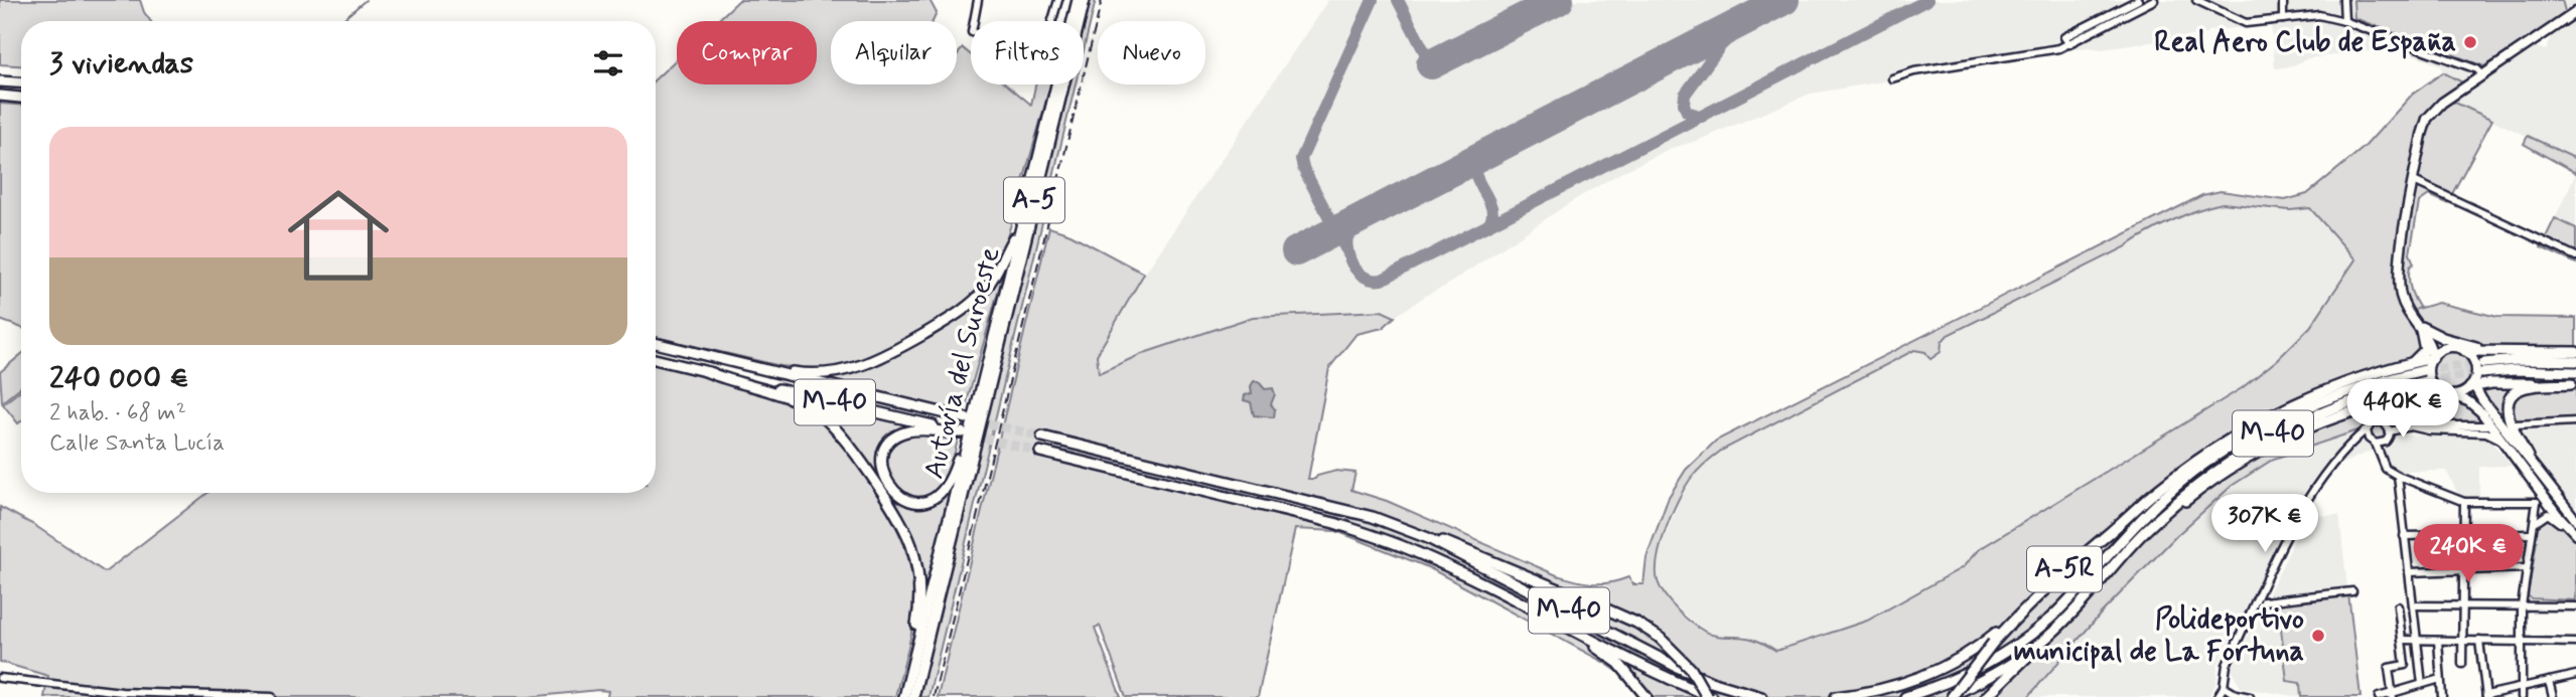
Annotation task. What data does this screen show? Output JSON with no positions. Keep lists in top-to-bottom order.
{
  "streets": {
    "highway": [
      "A-5",
      "Autovía del Suroeste",
      "M-40",
      "A-5R"
    ]
  },
  "crossings": [
    ["Autovía del Suroeste", "M-40"],
    ["M-40", "A-5R"]
  ],
  "places": ["Real Aero Club de España", "Polideportivo municipal de La Fortuna"],
  "page": {
    "chip": [
      "Comprar",
      "Alquilar",
      "Filtros",
      "Nuevo"
    ],
    "heading": "3 viviendas",
    "list": [
      {
        "name": "240 000 €",
        "note": "2 hab. · 68 m² · Calle Santa Lucía"
      }
    ],
    "price": ["440K €", "307K €", "240K €"]
  }
}
